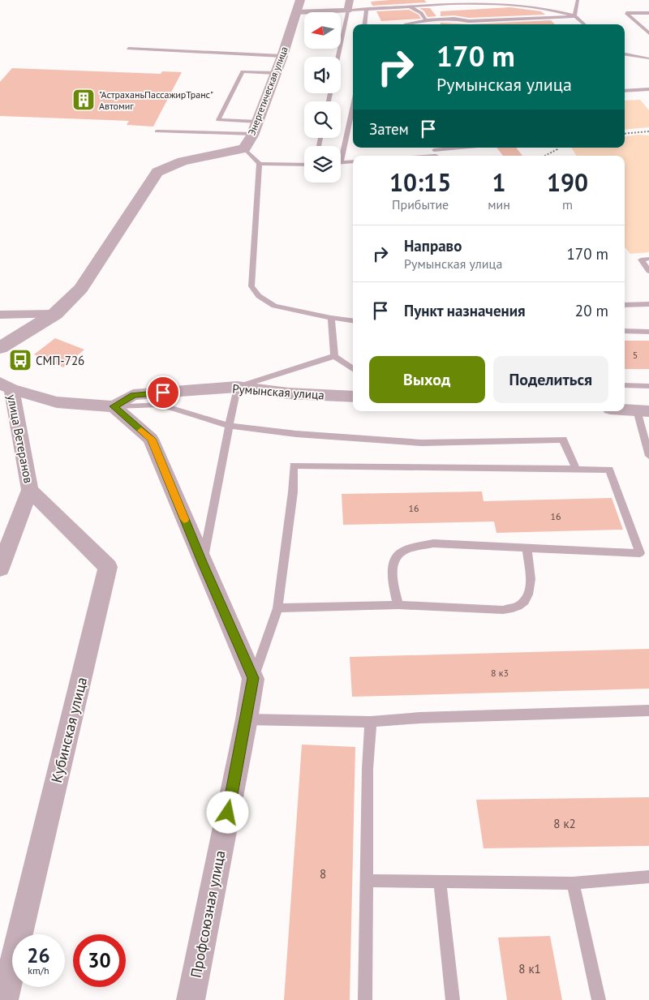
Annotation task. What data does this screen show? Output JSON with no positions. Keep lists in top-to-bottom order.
{
  "streets": {
    "street": [
      "Энергетическая улица",
      "Румынская улица",
      "улица Ветеранов",
      "Кубинская улица",
      "Профсоюзная улица"
    ]
  },
  "crossings": [
    ["улица Ветеранов", "Кубинская улица"]
  ],
  "places": {
    "building": ["\"АстраханьПассажирТранс\" Автомиг"],
    "bus stop": ["СМП-726"]
  },
  "house_numbers": [
    "5",
    "16",
    "16",
    "8 к3",
    "8 к2",
    "8",
    "8 к1"
  ],
  "north": "left",
  "page": {
    "turn": ["170 m", "Румынская улица"],
    "then": "Затем",
    "eta": [
      "10:15",
      "Прибытие",
      "1",
      "мин",
      "190",
      "m"
    ],
    "list": [
      {
        "name": "Направо",
        "note": "Румынская улица",
        "value": "170 m"
      },
      {
        "name": "Пункт назначения",
        "value": "20 m"
      }
    ],
    "buttons": ["Выход", "Поделиться"],
    "speed": "26 km/h",
    "limit": "30"
  }
}
